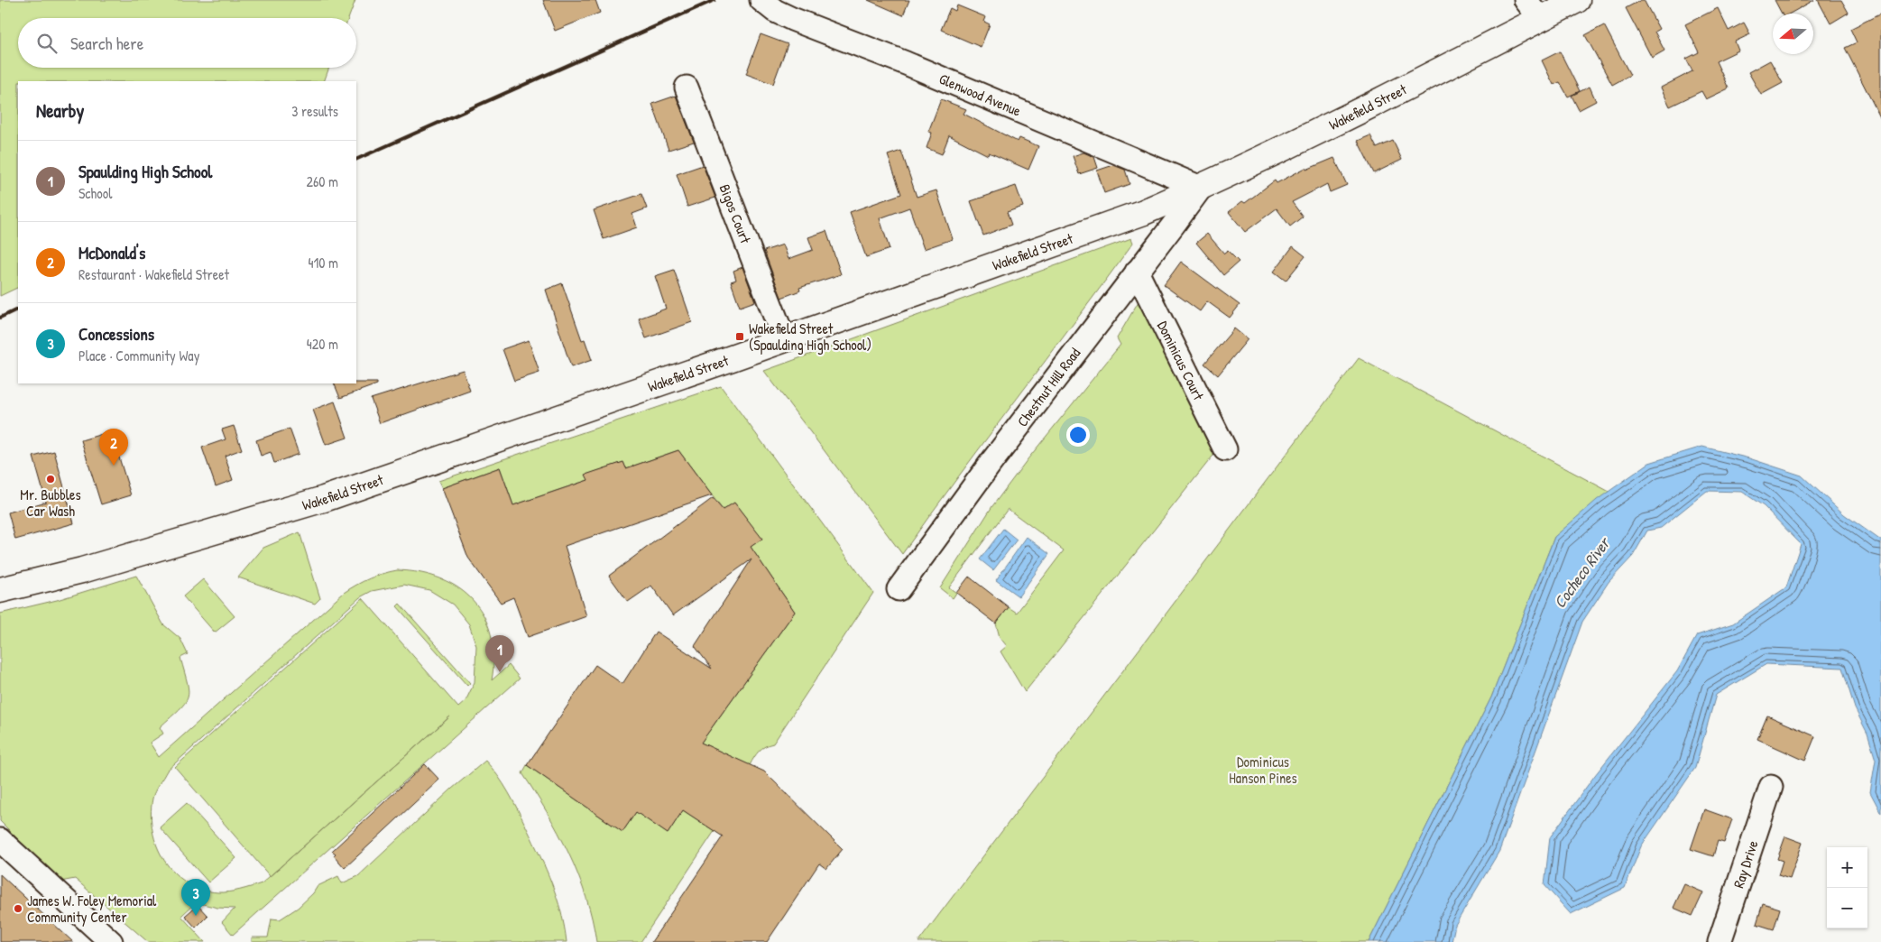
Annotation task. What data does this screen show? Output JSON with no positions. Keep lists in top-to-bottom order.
{
  "streets": {
    "main road": ["Wakefield Street"],
    "street": [
      "Glenwood Avenue",
      "Bigos Court",
      "Dominicus Court",
      "Chestnut Hill Road",
      "Ray Drive"
    ]
  },
  "crossings": [
    ["Glenwood Avenue", "Wakefield Street"],
    ["Glenwood Avenue", "Chestnut Hill Road"],
    ["Wakefield Street", "Bigos Court"],
    ["Wakefield Street", "Chestnut Hill Road"],
    ["Dominicus Court", "Chestnut Hill Road"]
  ],
  "water": ["Cocheco River"],
  "parks": ["Dominicus Hanson Pines"],
  "places": {
    "transit": ["Wakefield Street (Spaulding High School)"],
    "other": ["Mr. Bubbles Car Wash", "James W. Foley Memorial Community Center"]
  },
  "north": "left",
  "page": {
    "search": "Search here",
    "heading": ["Nearby", "3 results"],
    "list": [
      {
        "mark": "1",
        "name": "Spaulding High School",
        "note": "School",
        "value": "260 m"
      },
      {
        "mark": "2",
        "name": "McDonald's",
        "note": "Restaurant · Wakefield Street",
        "value": "410 m"
      },
      {
        "mark": "3",
        "name": "Concessions",
        "note": "Place · Community Way",
        "value": "420 m"
      }
    ],
    "pins": ["2", "1", "3"],
    "map_buttons": ["+", "−"]
  }
}
